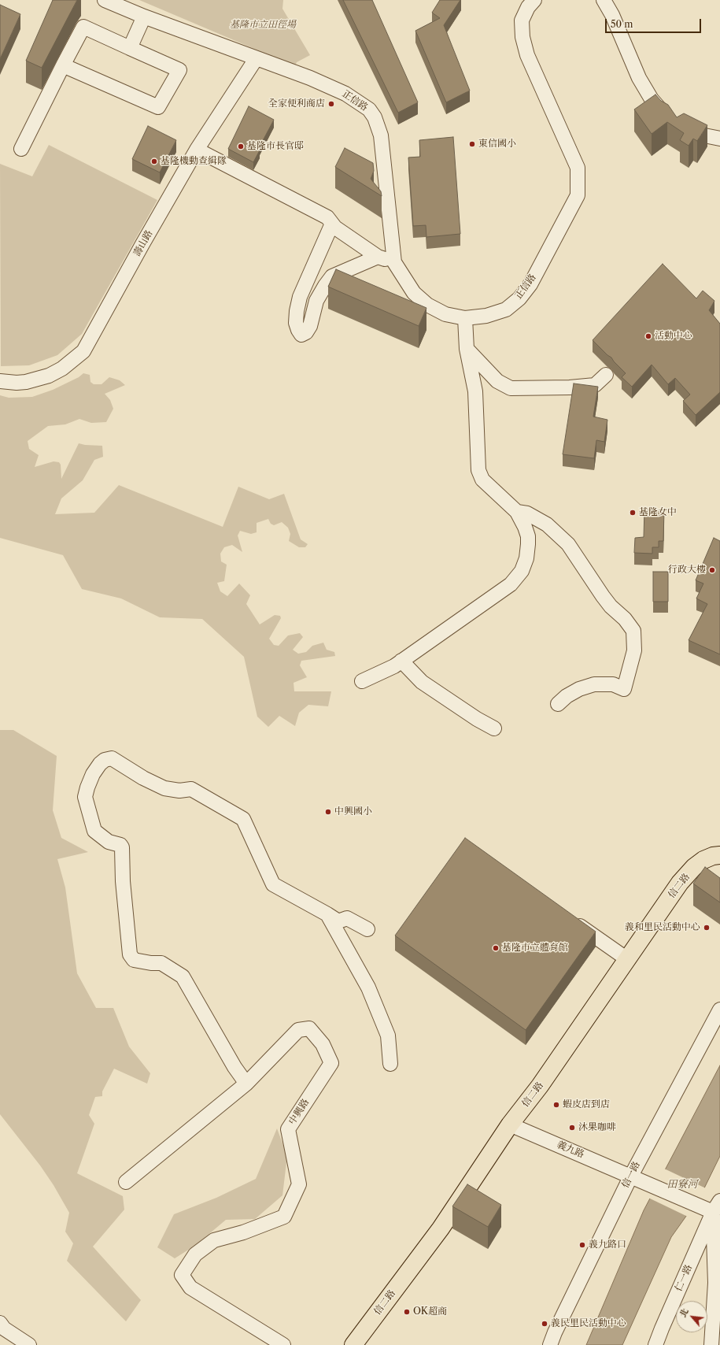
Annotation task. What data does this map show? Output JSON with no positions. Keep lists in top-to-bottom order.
{
  "streets": {
    "main road": ["信二路"],
    "street": [
      "正信路",
      "壽山路",
      "中興路",
      "義九路",
      "信一路",
      "仁一路"
    ]
  },
  "crossings": [
    ["正信路", "壽山路"],
    ["信二路", "義九路"],
    ["義九路", "信一路"],
    ["義九路", "仁一路"]
  ],
  "water": ["田寮河"],
  "parks": ["基隆市立田徑場"],
  "places": [
    "全家便利商店",
    "東信國小",
    "基隆市長官邸",
    "基隆機動查緝隊",
    "活動中心",
    "基隆女中",
    "行政大樓",
    "中興國小",
    "義和里民活動中心",
    "基隆市立體育館",
    "蝦皮店到店",
    "沐果咖啡",
    "義九路口",
    "OK超商",
    "義民里民活動中心"
  ],
  "scale_bar": "50 m",
  "north": "top left"
}
